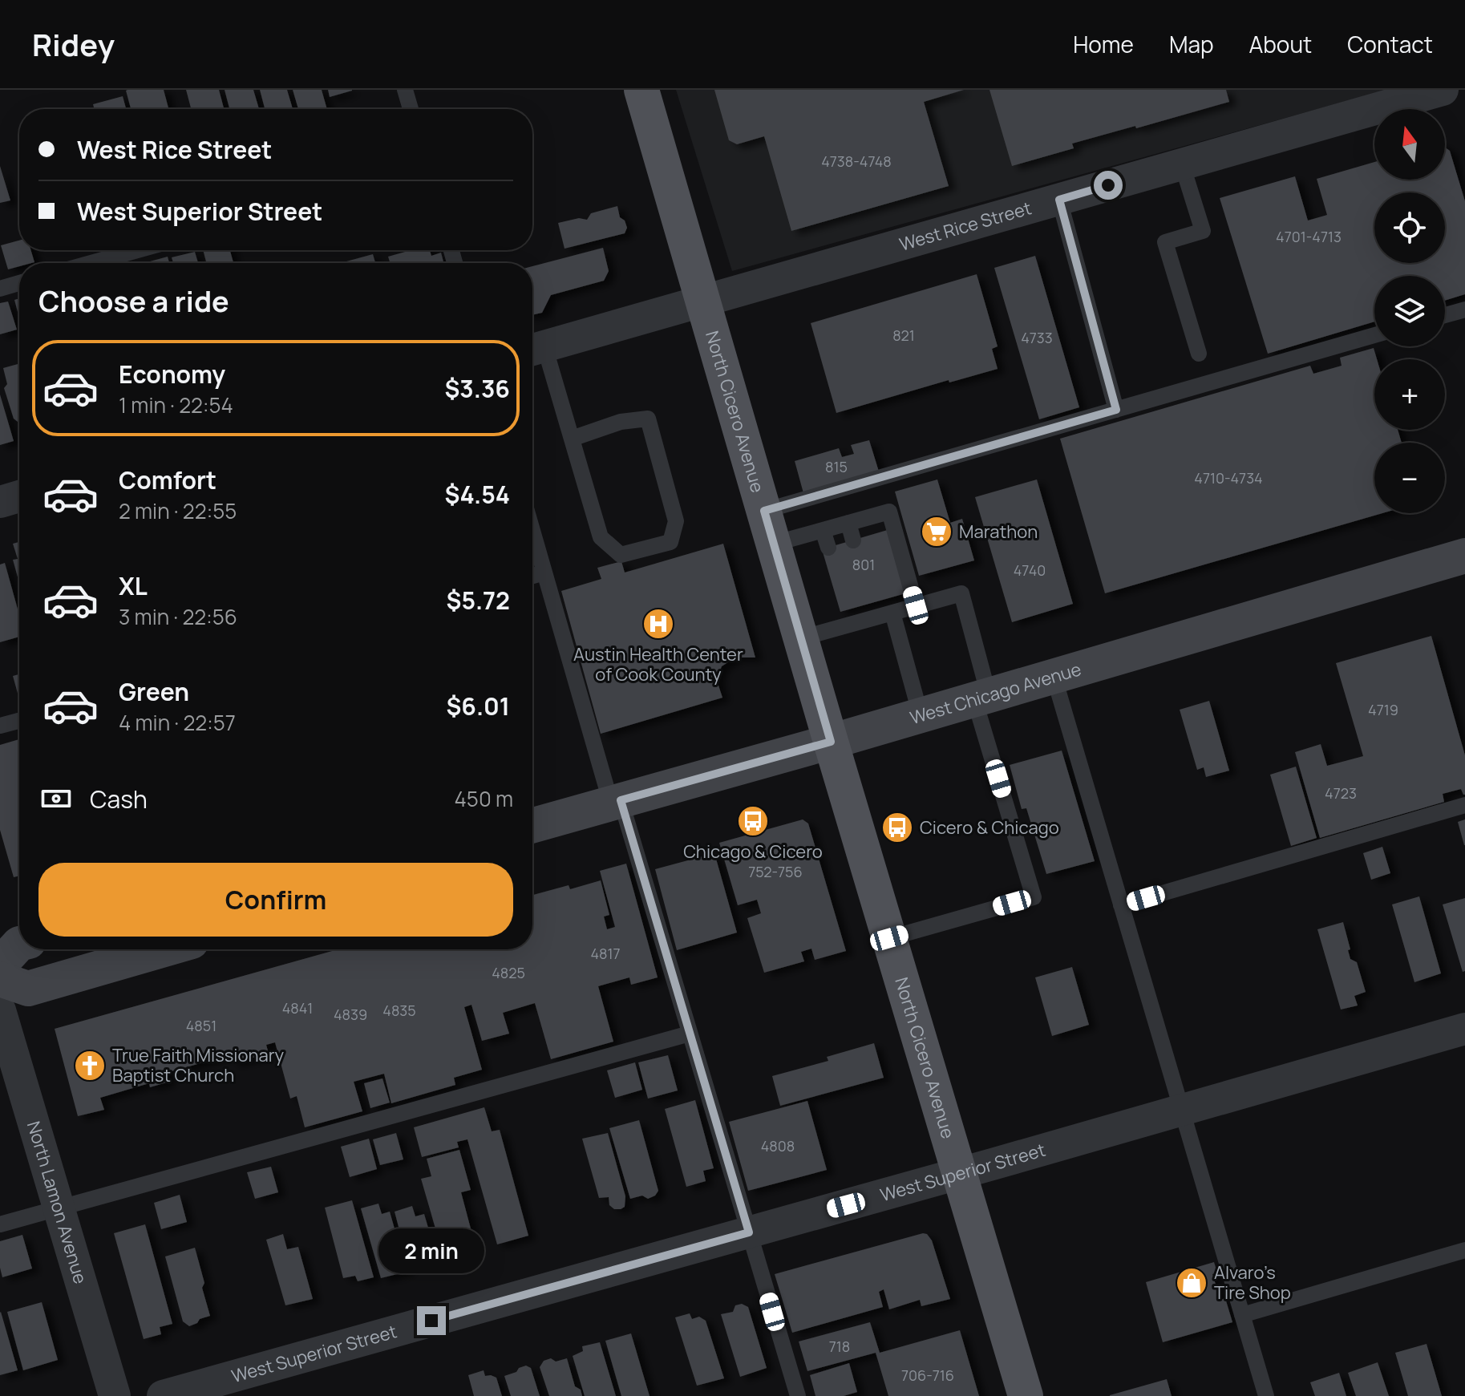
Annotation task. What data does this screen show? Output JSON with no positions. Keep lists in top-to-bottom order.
{
  "streets": {
    "main road": ["North Cicero Avenue", "West Chicago Avenue"],
    "street": ["West Rice Street", "West Superior Street", "North Lamon Avenue"]
  },
  "crossings": [
    ["West Rice Street", "North Cicero Avenue"],
    ["North Cicero Avenue", "West Chicago Avenue"],
    ["North Cicero Avenue", "West Superior Street"]
  ],
  "places": {
    "supermarket": ["Marathon"],
    "hospital": ["Austin Health Center of Cook County"],
    "bus stop": ["Chicago & Cicero", "Cicero & Chicago"],
    "church": ["True Faith Missionary Baptist Church"],
    "shop": ["Alvaro’s Tire Shop"]
  },
  "house_numbers": [
    "4738-4748",
    "4701-4713",
    "821",
    "4733",
    "815",
    "4710-4734",
    "801",
    "4740",
    "4719",
    "4723",
    "752-756",
    "4817",
    "4825",
    "4841",
    "4835",
    "4839",
    "4851",
    "4808",
    "718",
    "706-716"
  ],
  "north": "top",
  "page": {
    "header": "Ridey",
    "nav": [
      "Home",
      "Map",
      "About",
      "Contact"
    ],
    "map_buttons": ["+", "−"],
    "banner": ["West Rice Street", "West Superior Street"],
    "heading": "Choose a ride",
    "list": [
      {
        "name": "Economy",
        "note": "1 min · 22:54",
        "value": "$3.36"
      },
      {
        "name": "Comfort",
        "note": "2 min · 22:55",
        "value": "$4.54"
      },
      {
        "name": "XL",
        "note": "3 min · 22:56",
        "value": "$5.72"
      },
      {
        "name": "Green",
        "note": "4 min · 22:57",
        "value": "$6.01"
      }
    ],
    "pay": ["Cash", "450 m"],
    "buttons": "Confirm",
    "bubble": "2 min"
  }
}
